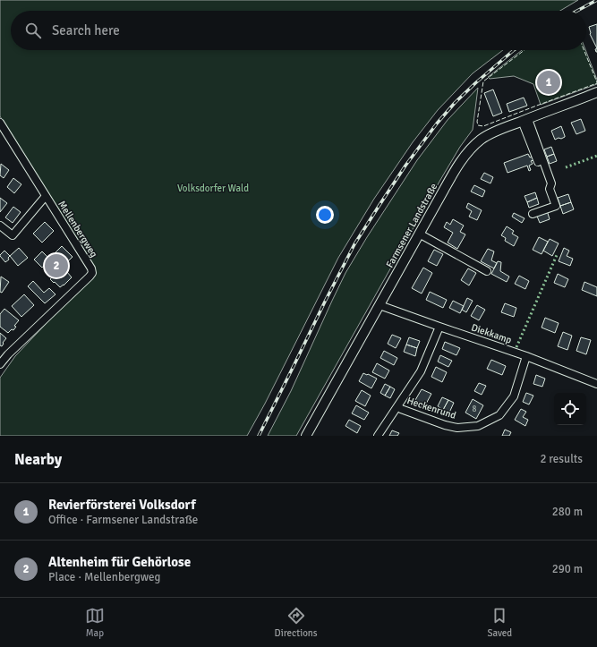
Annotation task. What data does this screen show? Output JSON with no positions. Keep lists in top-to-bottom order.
{
  "streets": {
    "main road": ["Farmsener Landstraße"],
    "street": ["Mellenbergweg", "Diekkamp", "Heckenrund"]
  },
  "crossings": [
    ["Farmsener Landstraße", "Diekkamp"],
    ["Diekkamp", "Heckenrund"]
  ],
  "parks": ["Volksdorfer Wald"],
  "house_numbers": ["8"],
  "page": {
    "search": "Search here",
    "pins": ["1", "2"],
    "heading": ["Nearby", "2 results"],
    "list": [
      {
        "mark": "1",
        "name": "Revierförsterei Volksdorf",
        "note": "Office · Farmsener Landstraße",
        "value": "280 m"
      },
      {
        "mark": "2",
        "name": "Altenheim für Gehörlose",
        "note": "Place · Mellenbergweg",
        "value": "290 m"
      }
    ],
    "nav": ["Map", "Directions", "Saved"]
  }
}
